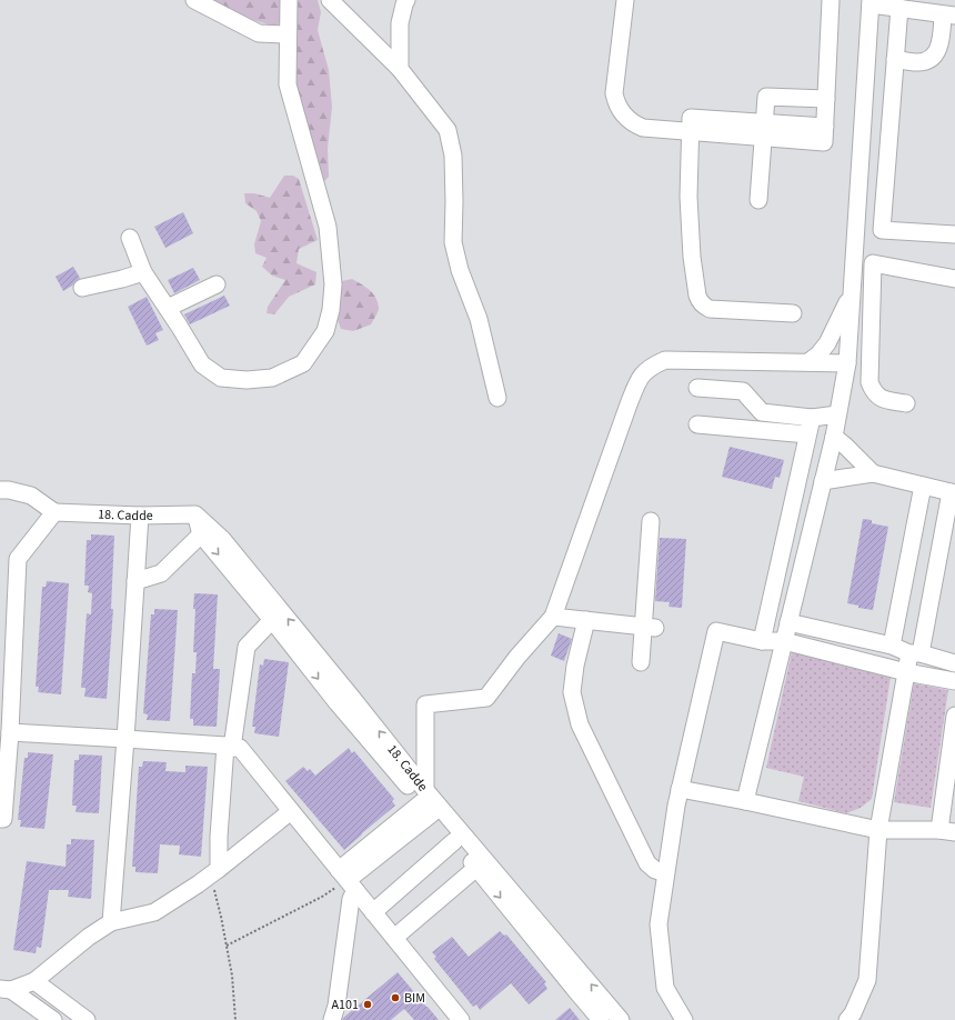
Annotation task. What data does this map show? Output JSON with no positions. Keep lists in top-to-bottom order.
{
  "streets": {
    "street": ["18. Cadde"]
  },
  "places": ["BIM", "A101"]
}
